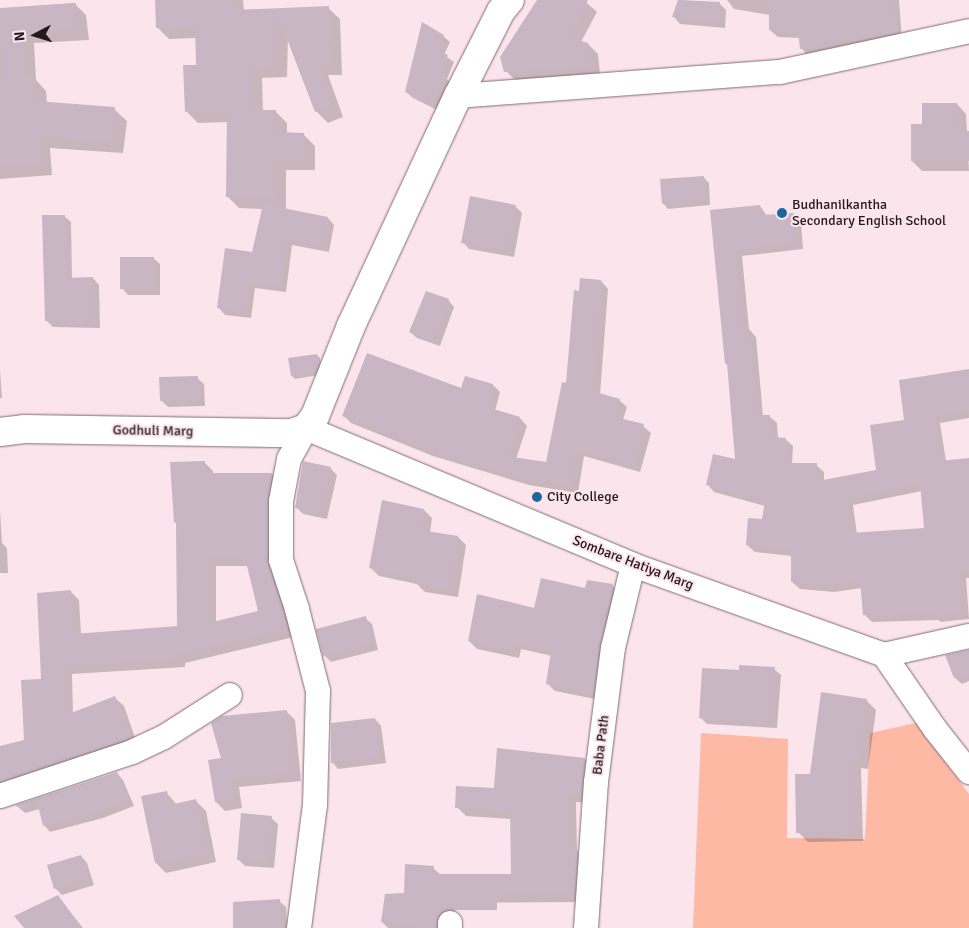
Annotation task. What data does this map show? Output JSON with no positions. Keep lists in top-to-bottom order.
{
  "streets": {
    "main road": ["Godhuli Marg"],
    "street": ["Sombare Hatiya Marg", "Baba Path"]
  },
  "crossings": [
    ["Godhuli Marg", "Sombare Hatiya Marg"],
    ["Sombare Hatiya Marg", "Baba Path"]
  ],
  "places": ["Budhanilkantha Secondary English School", "City College"],
  "north": "left"
}
